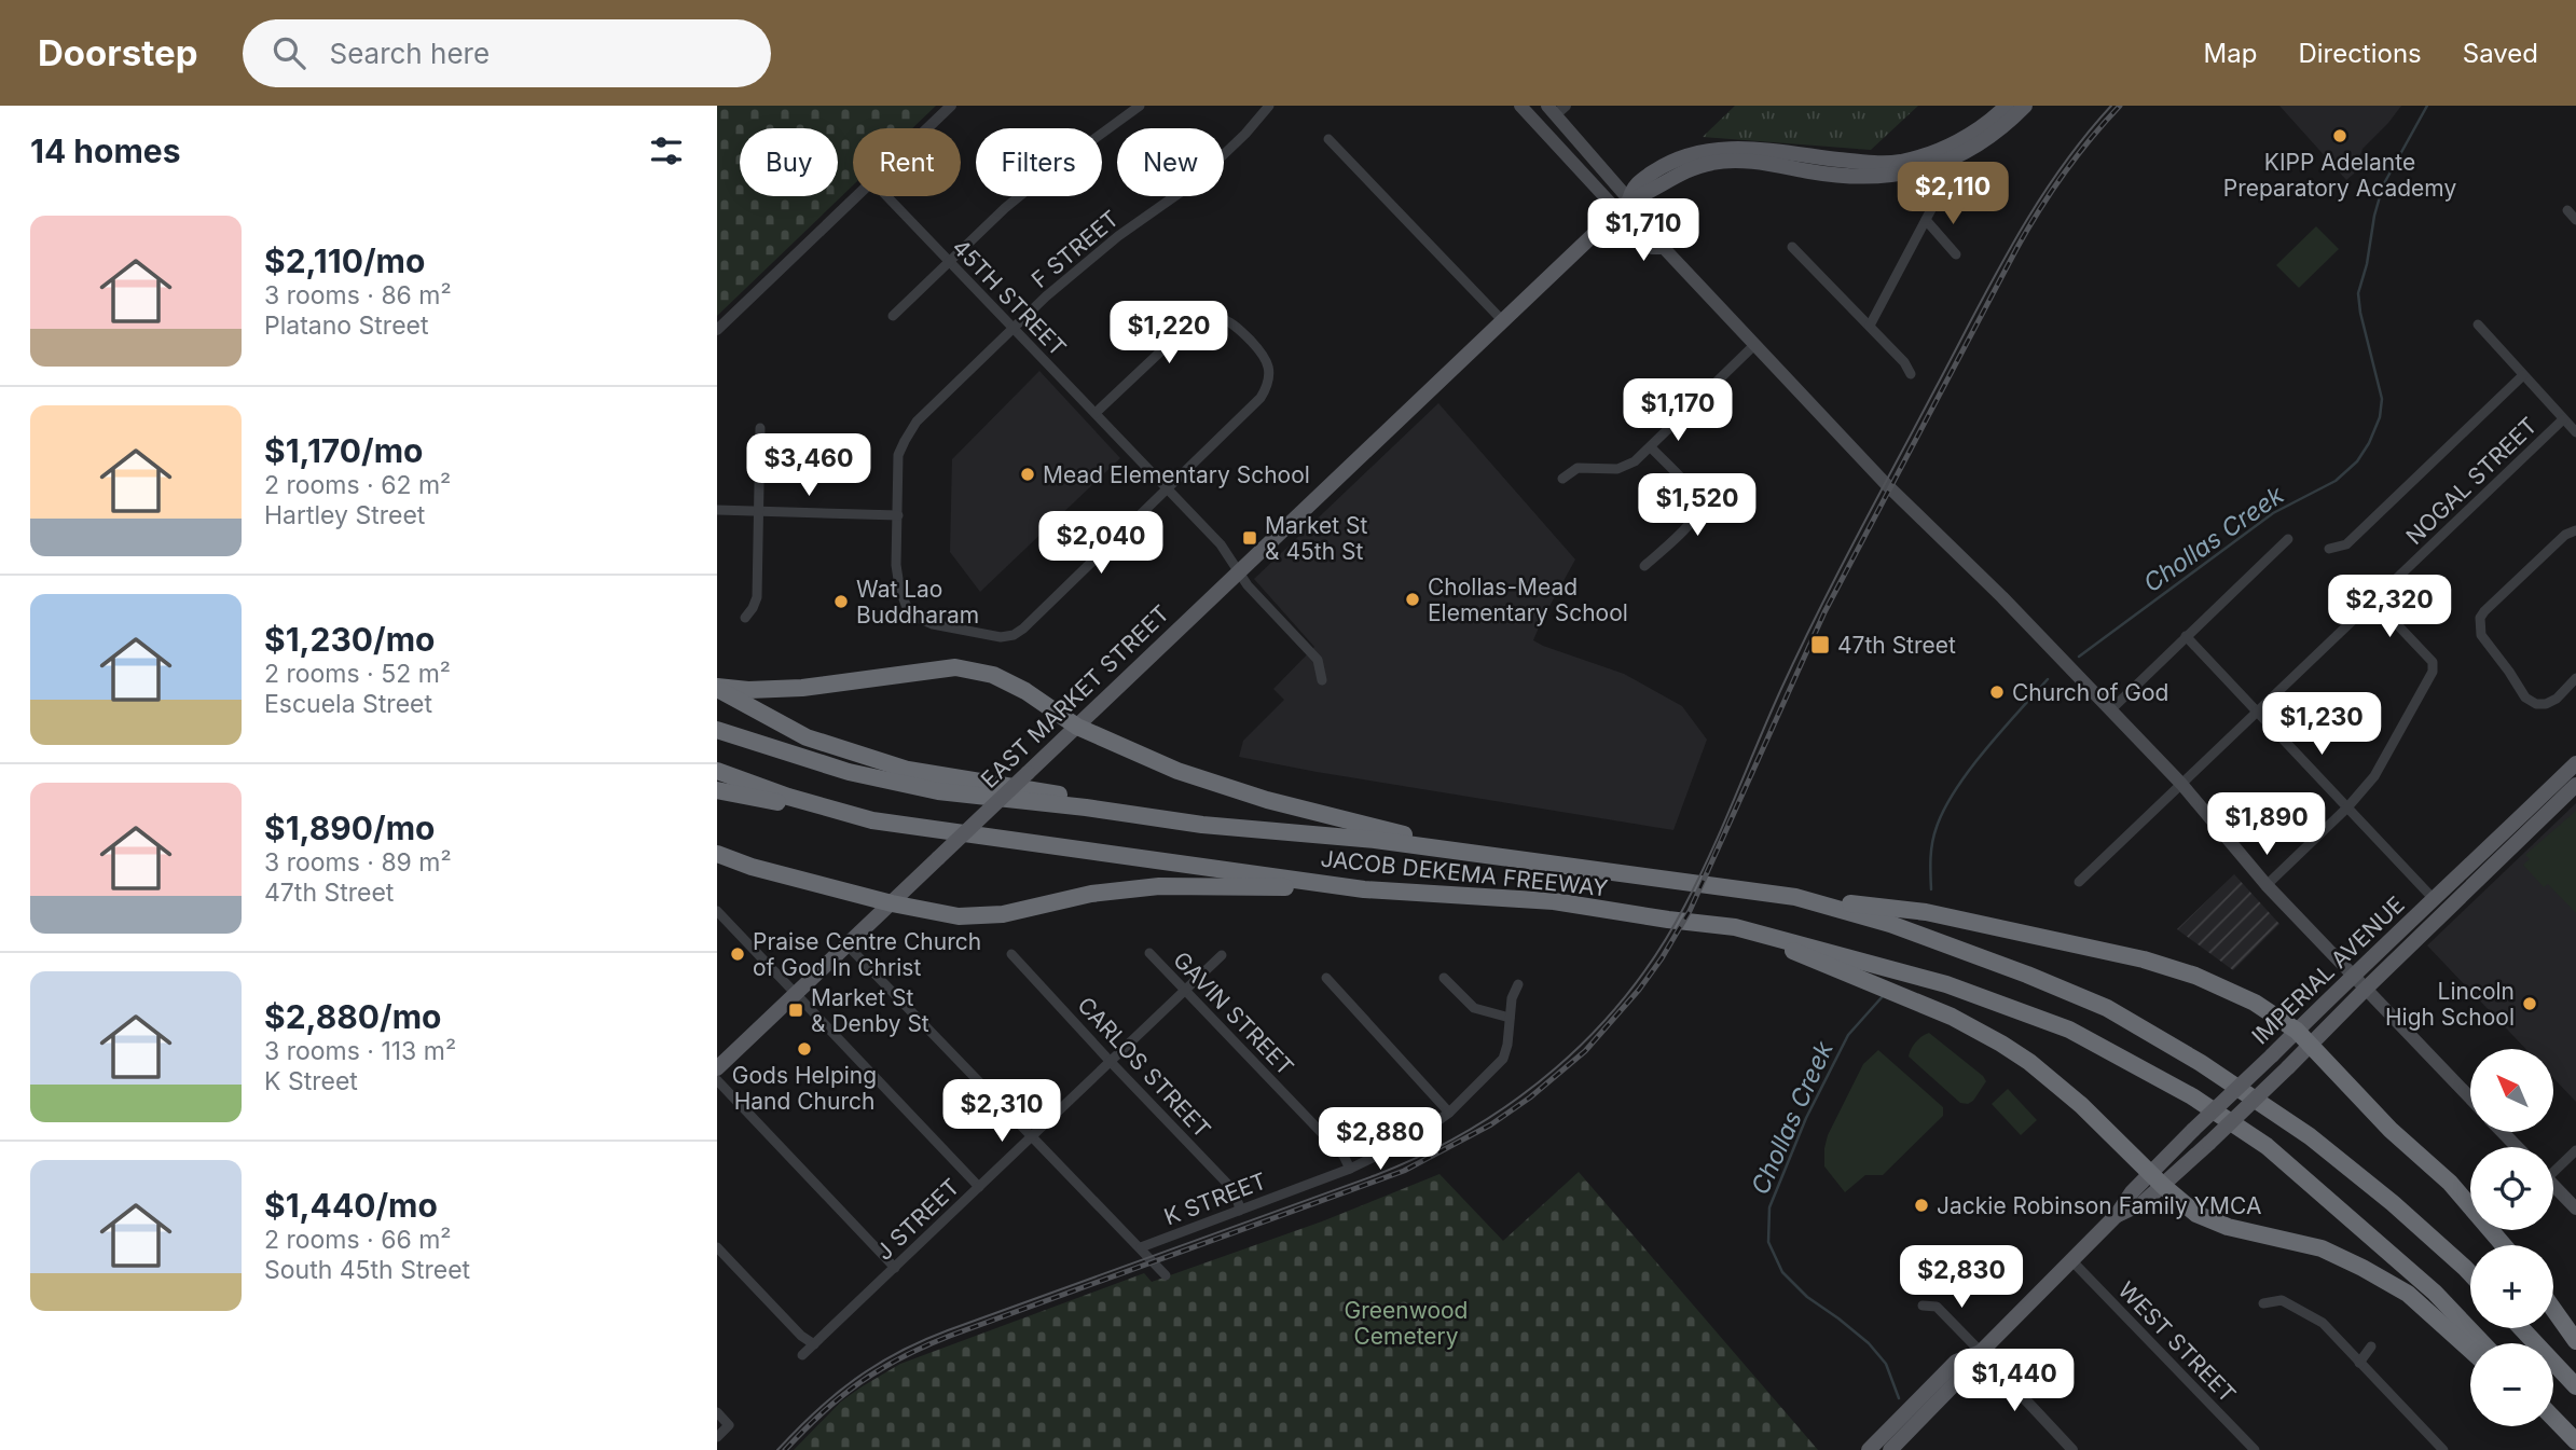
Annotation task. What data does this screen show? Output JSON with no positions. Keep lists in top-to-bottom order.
{
  "streets": {
    "highway": ["JACOB DEKEMA FREEWAY"],
    "main road": ["EAST MARKET STREET", "IMPERIAL AVENUE"],
    "street": [
      "F STREET",
      "45TH STREET",
      "NOGAL STREET",
      "GAVIN STREET",
      "CARLOS STREET",
      "K STREET",
      "J STREET",
      "WEST STREET"
    ]
  },
  "crossings": [
    ["F STREET", "45TH STREET"],
    ["45TH STREET", "EAST MARKET STREET"],
    ["IMPERIAL AVENUE", "WEST STREET"],
    ["GAVIN STREET", "K STREET"],
    ["GAVIN STREET", "J STREET"],
    ["CARLOS STREET", "K STREET"],
    ["CARLOS STREET", "J STREET"]
  ],
  "water": ["Chollas Creek"],
  "parks": ["Greenwood Cemetery"],
  "places": {
    "other": [
      "KIPP Adelante Preparatory Academy",
      "Mead Elementary School",
      "Chollas-Mead Elementary School",
      "Wat Lao Buddharam",
      "Church of God",
      "Praise Centre Church of God In Christ",
      "Lincoln High School",
      "Gods Helping Hand Church",
      "Jackie Robinson Family YMCA"
    ],
    "transit": ["Market St & 45th St", "47th Street", "Market St & Denby St"]
  },
  "north": "top left",
  "page": {
    "header": "Doorstep",
    "search": "Search here",
    "nav": ["Map", "Directions", "Saved"],
    "heading": "14 homes",
    "chip": [
      "Buy",
      "Rent",
      "Filters",
      "New"
    ],
    "price": [
      "$2,110",
      "$1,710",
      "$1,220",
      "$1,170",
      "$3,460",
      "$1,520",
      "$2,040",
      "$2,320",
      "$1,230",
      "$1,890",
      "$2,310",
      "$2,880",
      "$2,830",
      "$1,440"
    ],
    "list": [
      {
        "name": "$2,110/mo",
        "note": "3 rooms · 86 m² · Platano Street"
      },
      {
        "name": "$1,170/mo",
        "note": "2 rooms · 62 m² · Hartley Street"
      },
      {
        "name": "$1,230/mo",
        "note": "2 rooms · 52 m² · Escuela Street"
      },
      {
        "name": "$1,890/mo",
        "note": "3 rooms · 89 m² · 47th Street"
      },
      {
        "name": "$2,880/mo",
        "note": "3 rooms · 113 m² · K Street"
      },
      {
        "name": "$1,440/mo",
        "note": "2 rooms · 66 m² · South 45th Street"
      }
    ],
    "map_buttons": ["+", "−"]
  }
}
